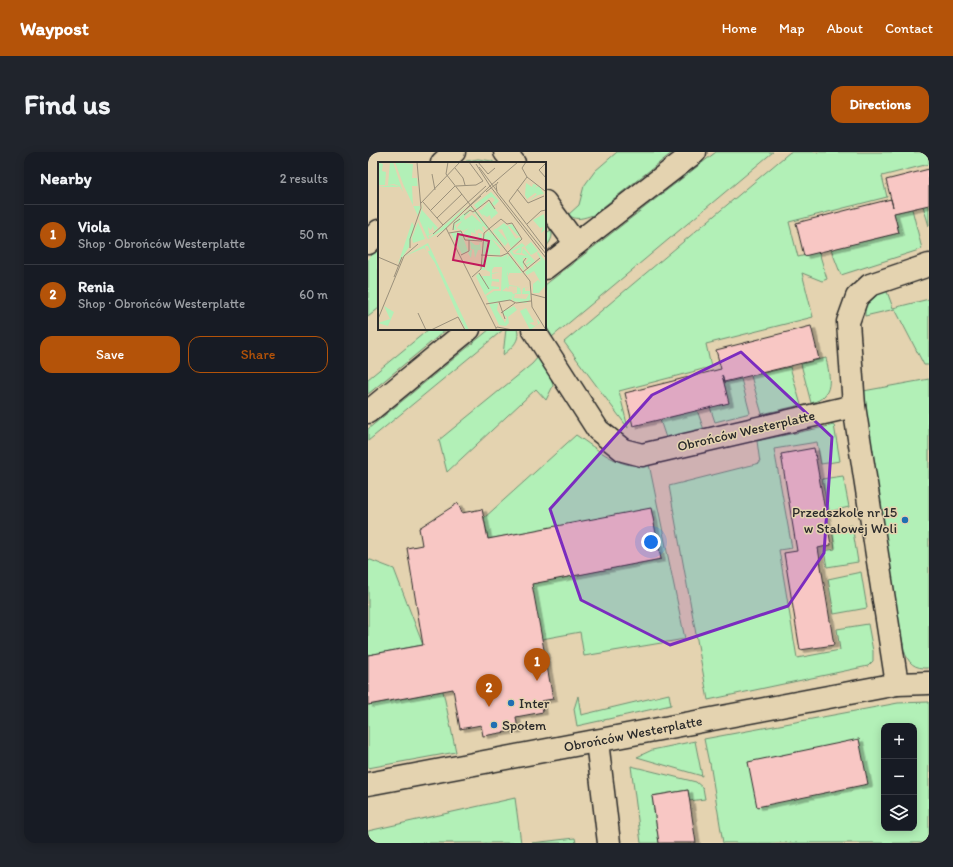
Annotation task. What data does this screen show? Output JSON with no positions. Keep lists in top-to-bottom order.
{
  "streets": {
    "street": ["Obrońców Westerplatte"]
  },
  "places": ["Przedszkole nr 15 w Stalowej Woli", "Inter", "Społem"],
  "page": {
    "header": "Waypost",
    "nav": [
      "Home",
      "Map",
      "About",
      "Contact"
    ],
    "buttons": [
      "Directions",
      ["Save", "Share"]
    ],
    "title": "Find us",
    "heading": ["Nearby", "2 results"],
    "list": [
      {
        "mark": "1",
        "name": "Viola",
        "note": "Shop · Obrońców Westerplatte",
        "value": "50 m"
      },
      {
        "mark": "2",
        "name": "Renia",
        "note": "Shop · Obrońców Westerplatte",
        "value": "60 m"
      }
    ],
    "pins": ["1", "2"],
    "map_buttons": ["+", "−"]
  }
}
